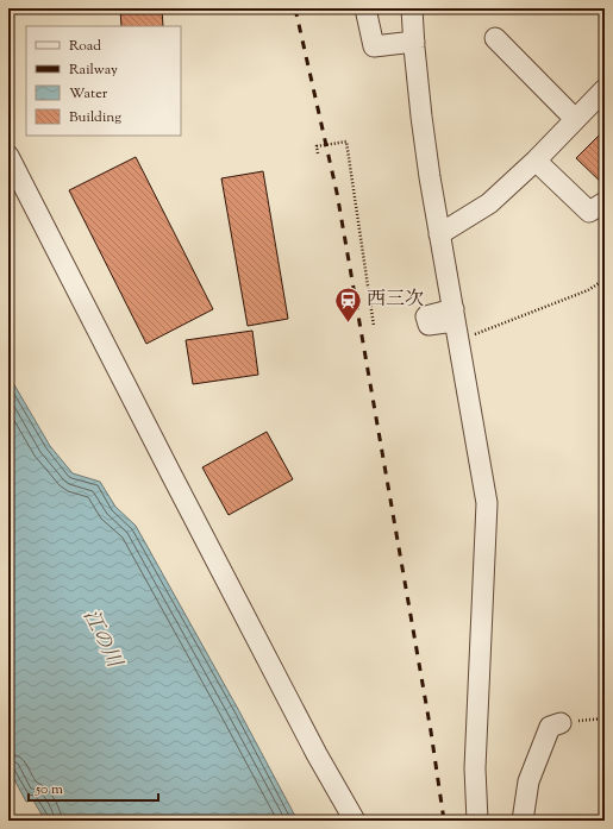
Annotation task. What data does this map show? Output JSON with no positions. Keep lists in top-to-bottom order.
{
  "water": ["江の川"],
  "places": {
    "station": ["西三次"]
  },
  "legend": [
    "Road",
    "Railway",
    "Water",
    "Building"
  ],
  "scale_bar": "50 m"
}
